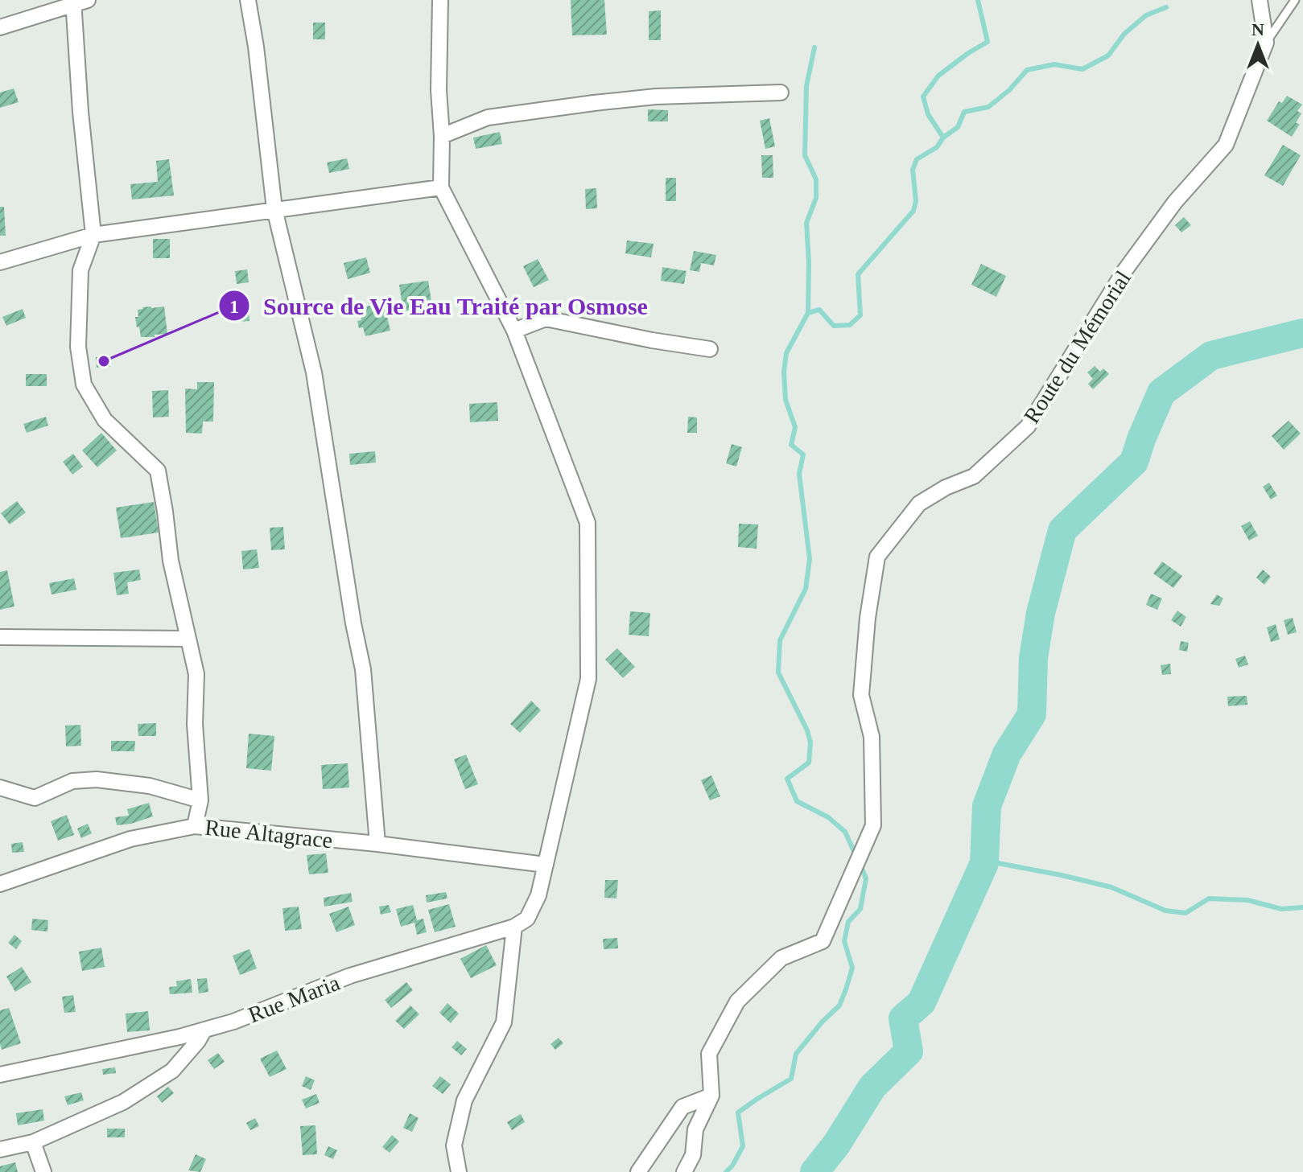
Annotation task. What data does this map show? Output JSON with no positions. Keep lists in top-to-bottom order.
{
  "streets": {
    "street": ["Route du Mémorial", "Rue Altagrace", "Rue Maria"]
  },
  "places": ["Source de Vie Eau Traité par Osmose"],
  "north": "top"
}
